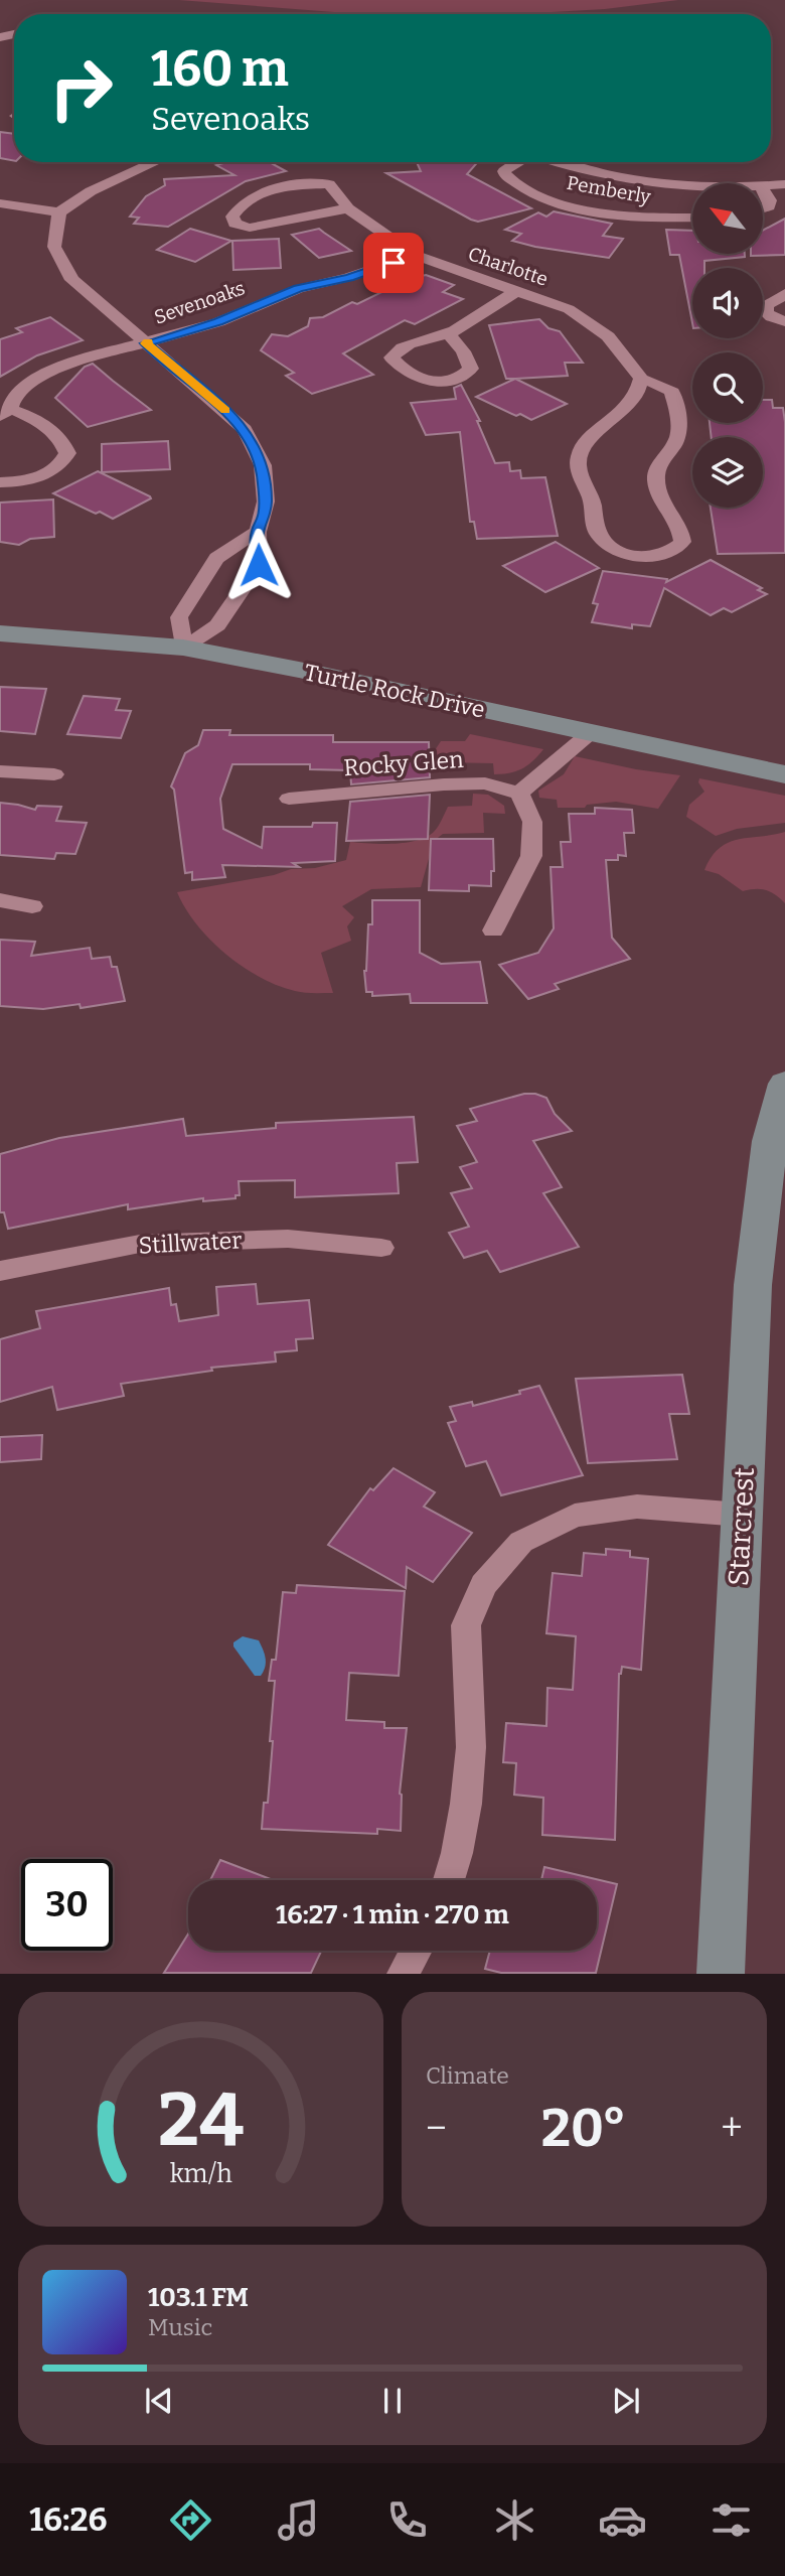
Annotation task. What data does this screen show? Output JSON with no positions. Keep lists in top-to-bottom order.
{
  "streets": {
    "street": [
      "Pemberly",
      "Charlotte",
      "Sevenoaks",
      "Turtle Rock Drive",
      "Rocky Glen",
      "Stillwater",
      "Starcrest"
    ]
  },
  "crossings": [
    ["Charlotte", "Sevenoaks"]
  ],
  "north": "top left",
  "page": {
    "turn": ["160 m", "Sevenoaks"],
    "limit": "30",
    "trip": "16:27 · 1 min · 270 m",
    "tile": "Climate",
    "heat": ["−", "20°", "+"],
    "song": ["103.1 FM", "Music"],
    "tabs": "16:26",
    "gauge": ["24", "km/h"]
  }
}
